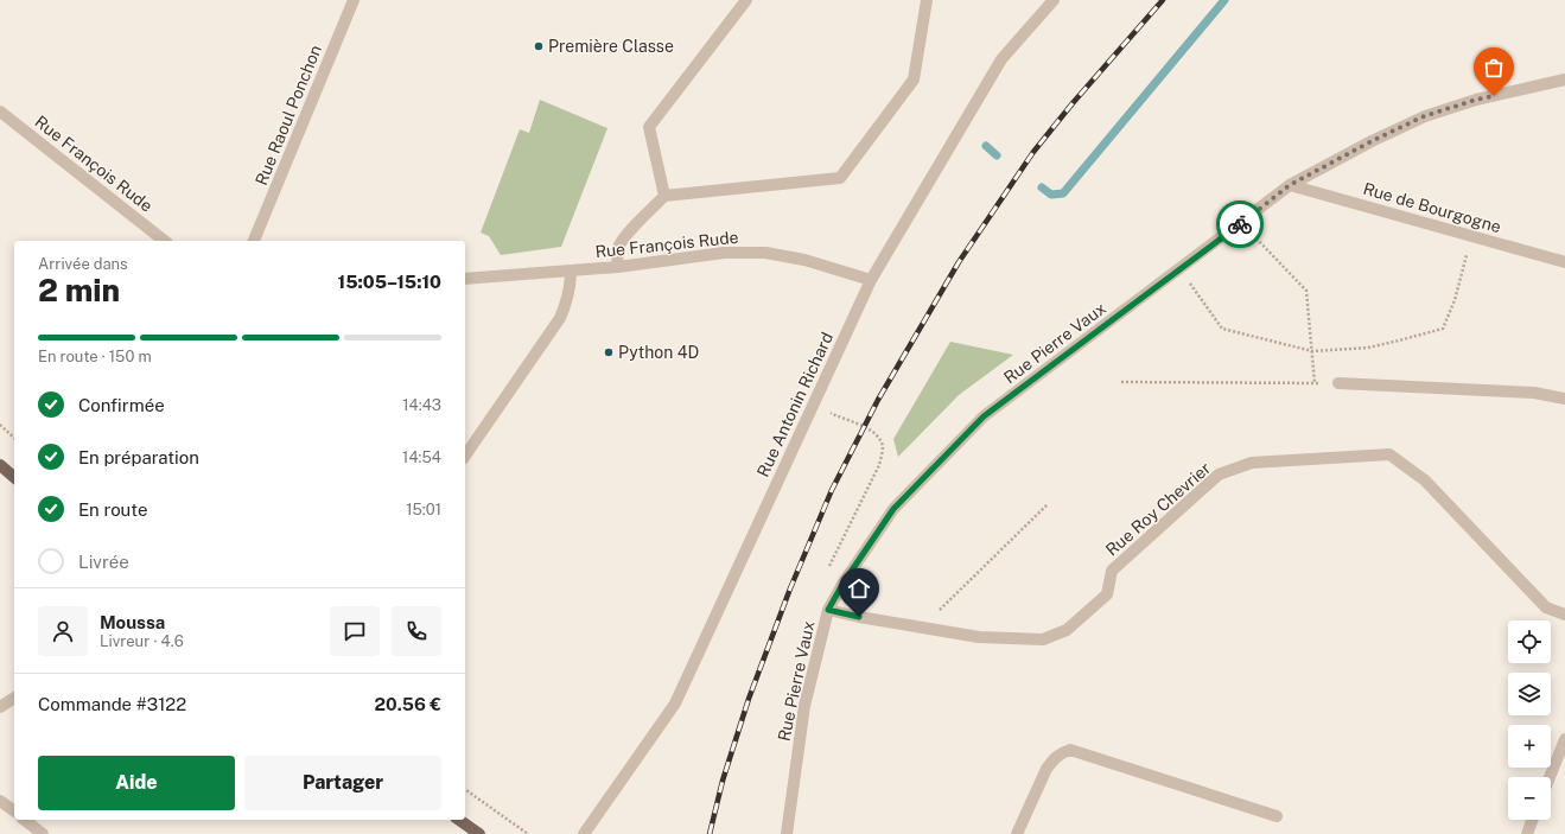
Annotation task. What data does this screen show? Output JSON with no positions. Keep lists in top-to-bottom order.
{
  "streets": {
    "street": [
      "Rue Raoul Ponchon",
      "Rue François Rude",
      "Rue de Bourgogne",
      "Rue Pierre Vaux",
      "Rue Antonin Richard",
      "Rue Roy Chevrier"
    ]
  },
  "crossings": [
    ["Rue François Rude", "Rue Antonin Richard"],
    ["Rue de Bourgogne", "Rue Pierre Vaux"],
    ["Rue Pierre Vaux", "Rue Roy Chevrier"]
  ],
  "places": ["Première Classe", "Python 4D"],
  "page": {
    "heading": ["2 min", "Arrivée dans", "15:05–15:10"],
    "panel": [
      "Moussa",
      "Livreur · 4.6",
      "Commande #3122",
      "20.56 €"
    ],
    "bar": "En route · 150 m",
    "list": [
      ["Confirmée", "14:43"],
      ["En préparation", "14:54"],
      ["En route", "15:01"],
      "Livrée"
    ],
    "map_buttons": ["+", "−"],
    "buttons": ["Aide", "Partager"]
  }
}
